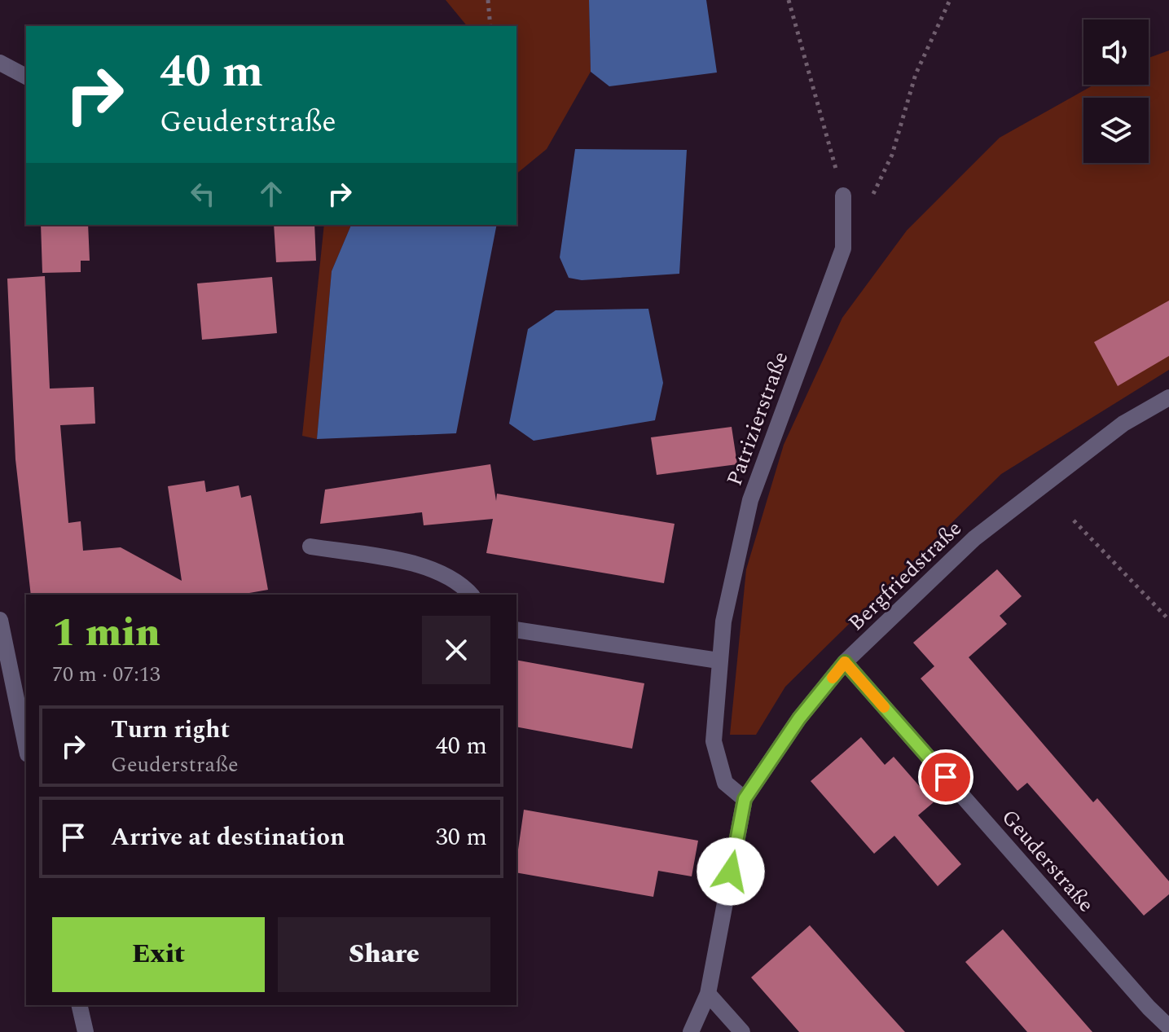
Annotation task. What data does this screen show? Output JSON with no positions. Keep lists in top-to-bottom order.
{
  "streets": {
    "street": ["Patrizierstraße", "Bergfriedstraße", "Geuderstraße"]
  },
  "crossings": [
    ["Patrizierstraße", "Bergfriedstraße"],
    ["Bergfriedstraße", "Geuderstraße"]
  ],
  "page": {
    "turn": ["40 m", "Geuderstraße"],
    "heading": ["1 min", "70 m · 07:13"],
    "list": [
      {
        "name": "Turn right",
        "note": "Geuderstraße",
        "value": "40 m"
      },
      {
        "name": "Arrive at destination",
        "value": "30 m"
      }
    ],
    "buttons": ["Exit", "Share"]
  }
}
